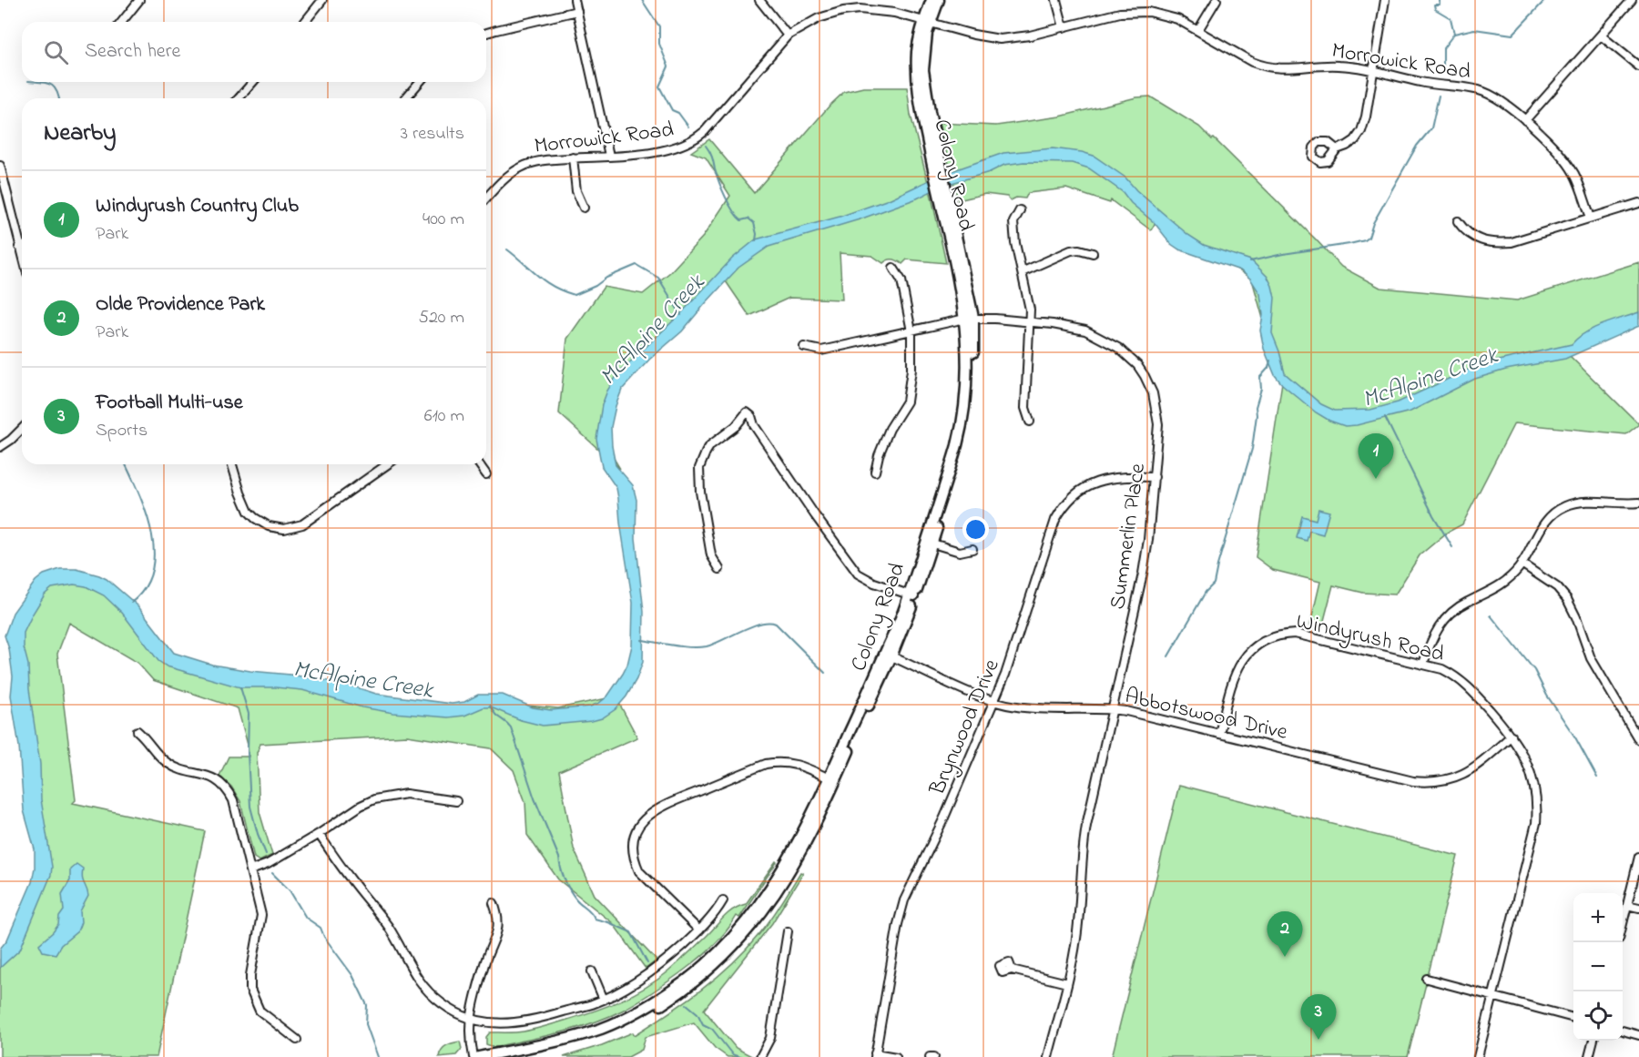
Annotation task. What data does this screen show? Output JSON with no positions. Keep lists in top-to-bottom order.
{
  "streets": {
    "main road": ["Colony Road"],
    "street": [
      "Morrowick Road",
      "Summerlin Place",
      "Windyrush Road",
      "Abbotswood Drive",
      "Brynwood Drive"
    ]
  },
  "crossings": [
    ["Morrowick Road", "Colony Road"],
    ["Colony Road", "Summerlin Place"],
    ["Colony Road", "Abbotswood Drive"],
    ["Summerlin Place", "Abbotswood Drive"],
    ["Summerlin Place", "Brynwood Drive"],
    ["Windyrush Road", "Abbotswood Drive"],
    ["Abbotswood Drive", "Brynwood Drive"]
  ],
  "water": ["McAlpine Creek"],
  "page": {
    "search": "Search here",
    "heading": ["Nearby", "3 results"],
    "list": [
      {
        "mark": "1",
        "name": "Windyrush Country Club",
        "note": "Park",
        "value": "400 m"
      },
      {
        "mark": "2",
        "name": "Olde Providence Park",
        "note": "Park",
        "value": "520 m"
      },
      {
        "mark": "3",
        "name": "Football Multi-use",
        "note": "Sports",
        "value": "610 m"
      }
    ],
    "pins": ["1", "2", "3"],
    "map_buttons": ["+", "−"]
  }
}
